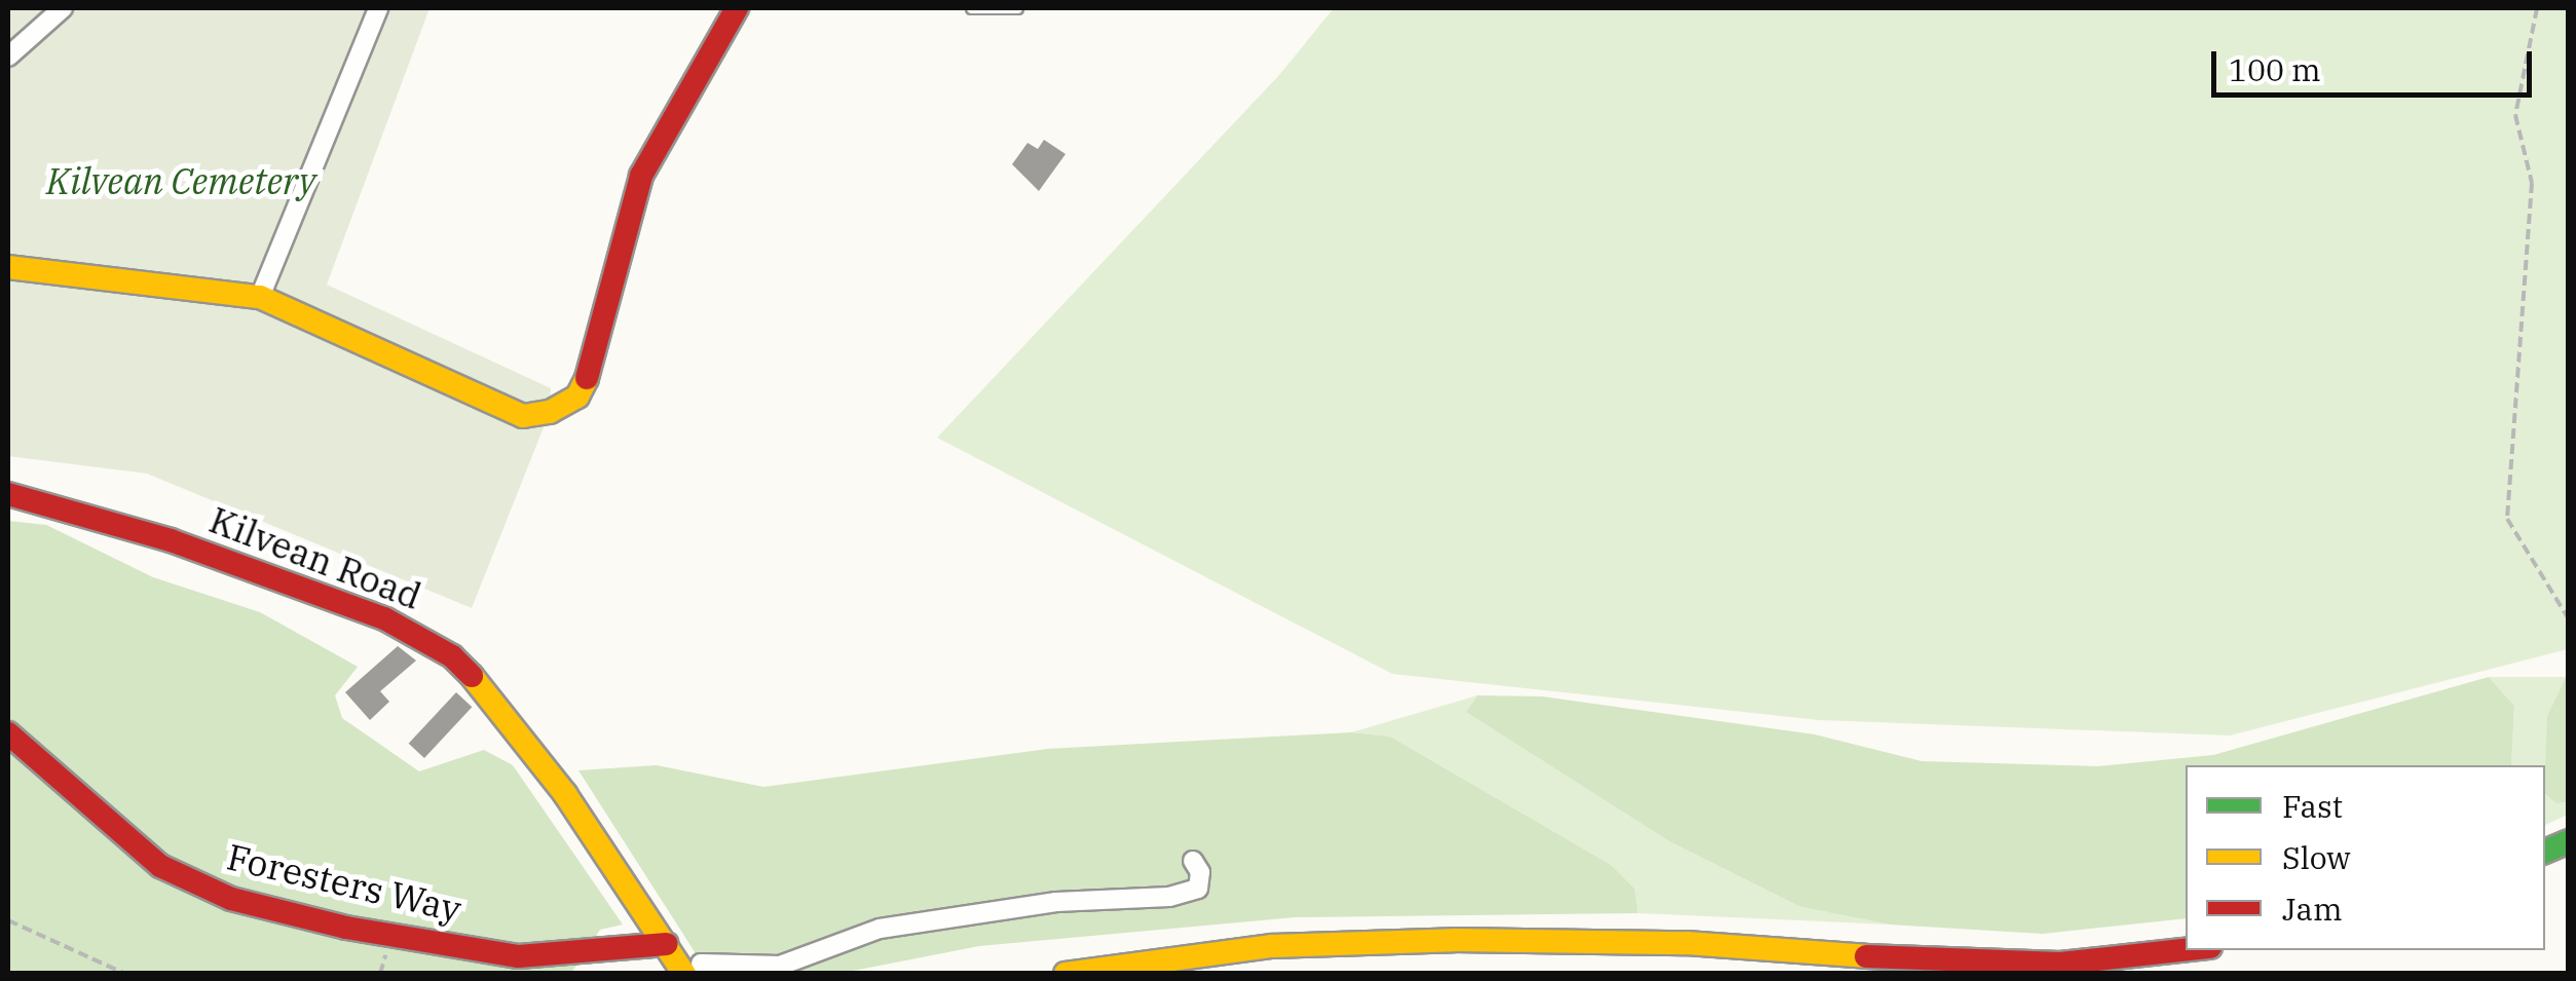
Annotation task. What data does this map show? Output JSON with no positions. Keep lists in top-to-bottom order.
{
  "streets": {
    "main road": ["Kilvean Road", "Foresters Way"]
  },
  "crossings": [
    ["Kilvean Road", "Foresters Way"]
  ],
  "parks": ["Kilvean Cemetery"],
  "legend": ["Fast", "Slow", "Jam"],
  "scale_bar": "100 m"
}
